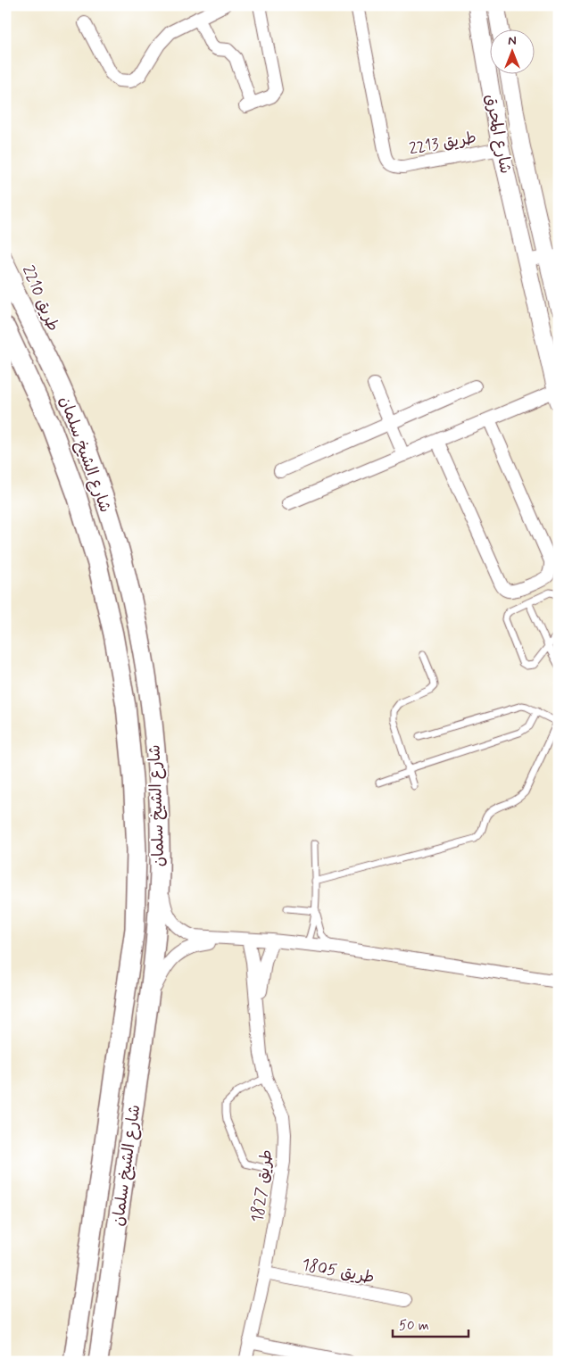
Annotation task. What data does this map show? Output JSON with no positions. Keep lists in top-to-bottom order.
{
  "streets": {
    "main road": ["شارع المحرق", "شارع الشيخ سلمان"],
    "street": [
      "طريق 2213",
      "طريق 2210",
      "طريق 1827",
      "طريق 1805"
    ]
  },
  "crossings": [
    ["شارع المحرق", "طريق 2213"],
    ["طريق 2210", "شارع الشيخ سلمان"],
    ["طريق 1827", "طريق 1805"]
  ],
  "scale_bar": "50 m",
  "north": "top"
}
